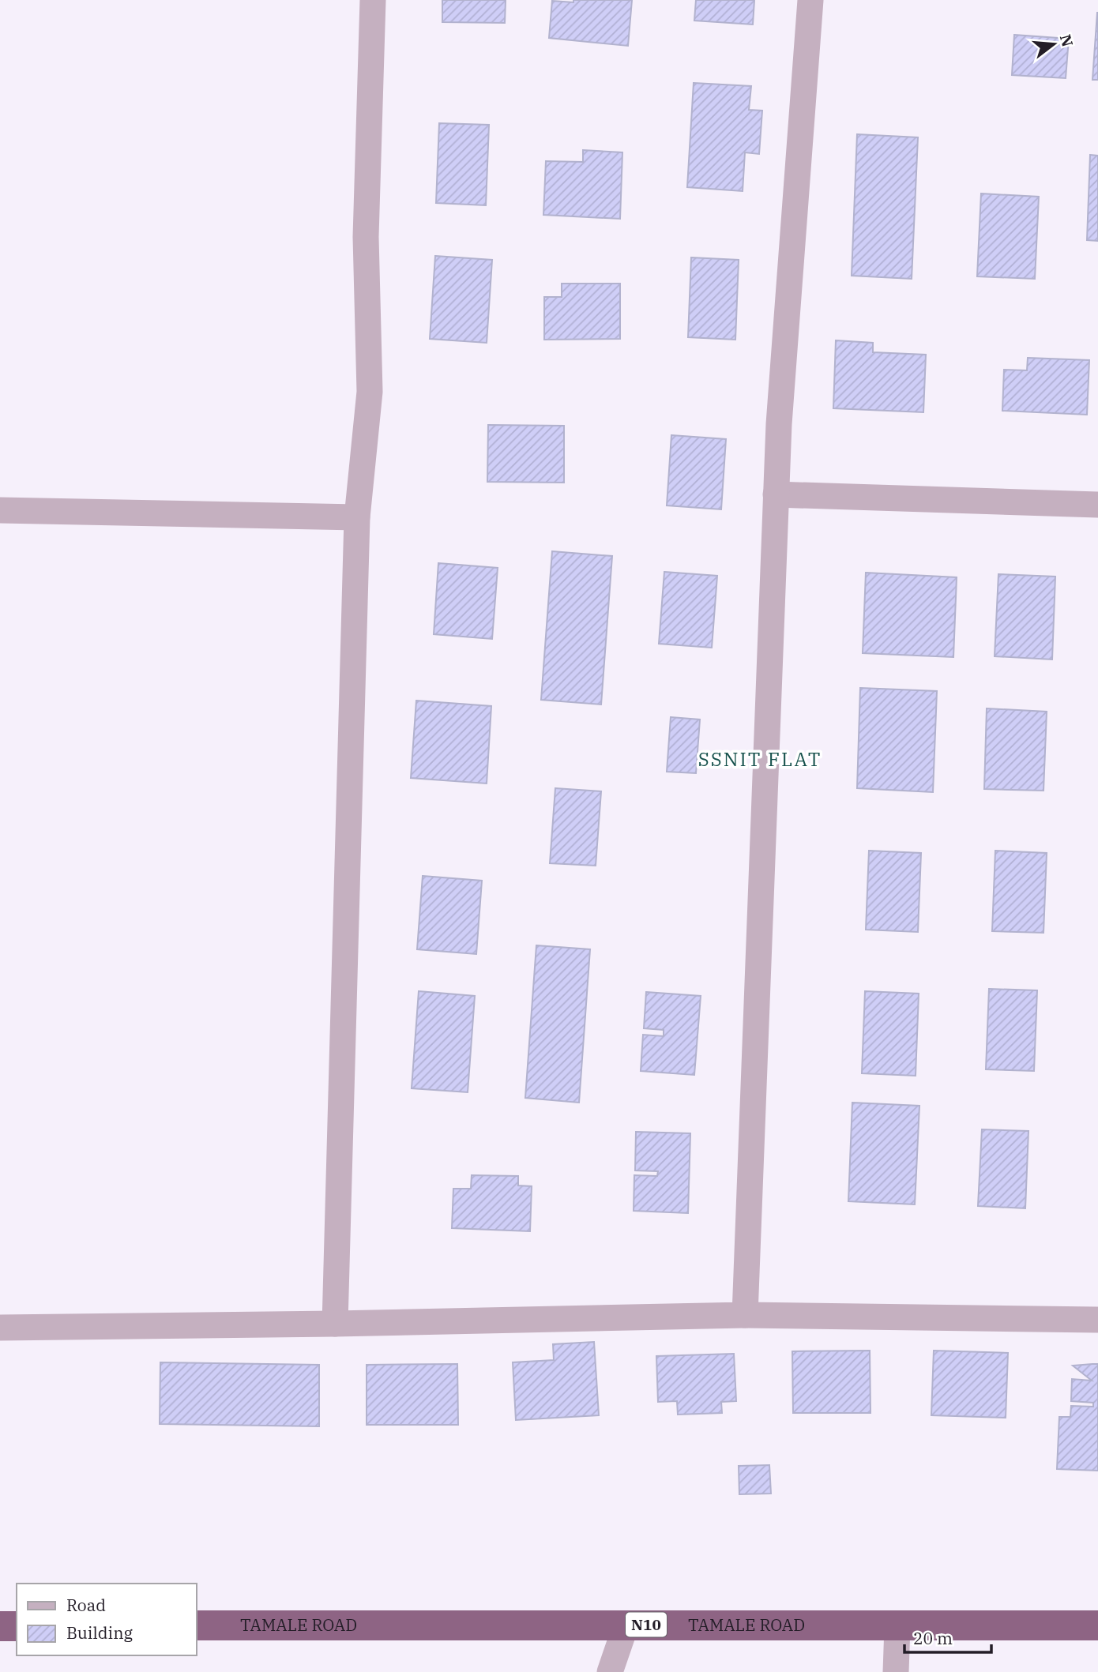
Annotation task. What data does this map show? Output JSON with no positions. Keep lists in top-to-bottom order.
{
  "streets": {
    "highway": ["N10", "TAMALE ROAD"]
  },
  "districts": ["SSNIT FLAT"],
  "legend": ["Road", "Building"],
  "scale_bar": "20 m",
  "north": "right"
}
